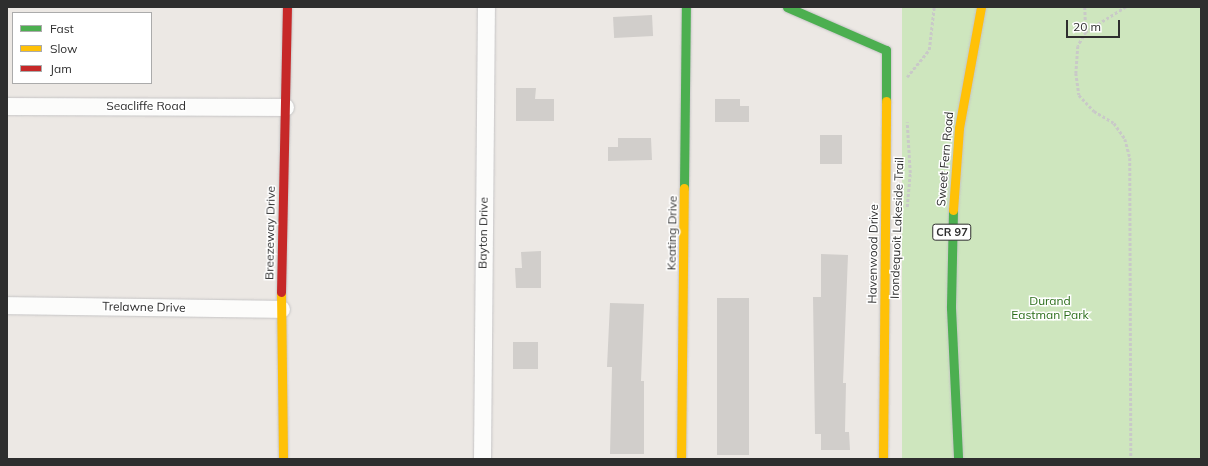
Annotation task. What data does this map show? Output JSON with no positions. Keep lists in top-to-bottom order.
{
  "streets": {
    "street": [
      "Seacliffe Road",
      "Sweet Fern Road",
      "CR 97",
      "Breezeway Drive",
      "Bayton Drive",
      "Keating Drive",
      "Havenwood Drive",
      "Trelawne Drive"
    ],
    "path": ["Irondequoit Lakeside Trail"]
  },
  "crossings": [
    ["Seacliffe Road", "Breezeway Drive"],
    ["Breezeway Drive", "Trelawne Drive"]
  ],
  "parks": ["Durand Eastman Park"],
  "legend": ["Fast", "Slow", "Jam"],
  "scale_bar": "20 m"
}
